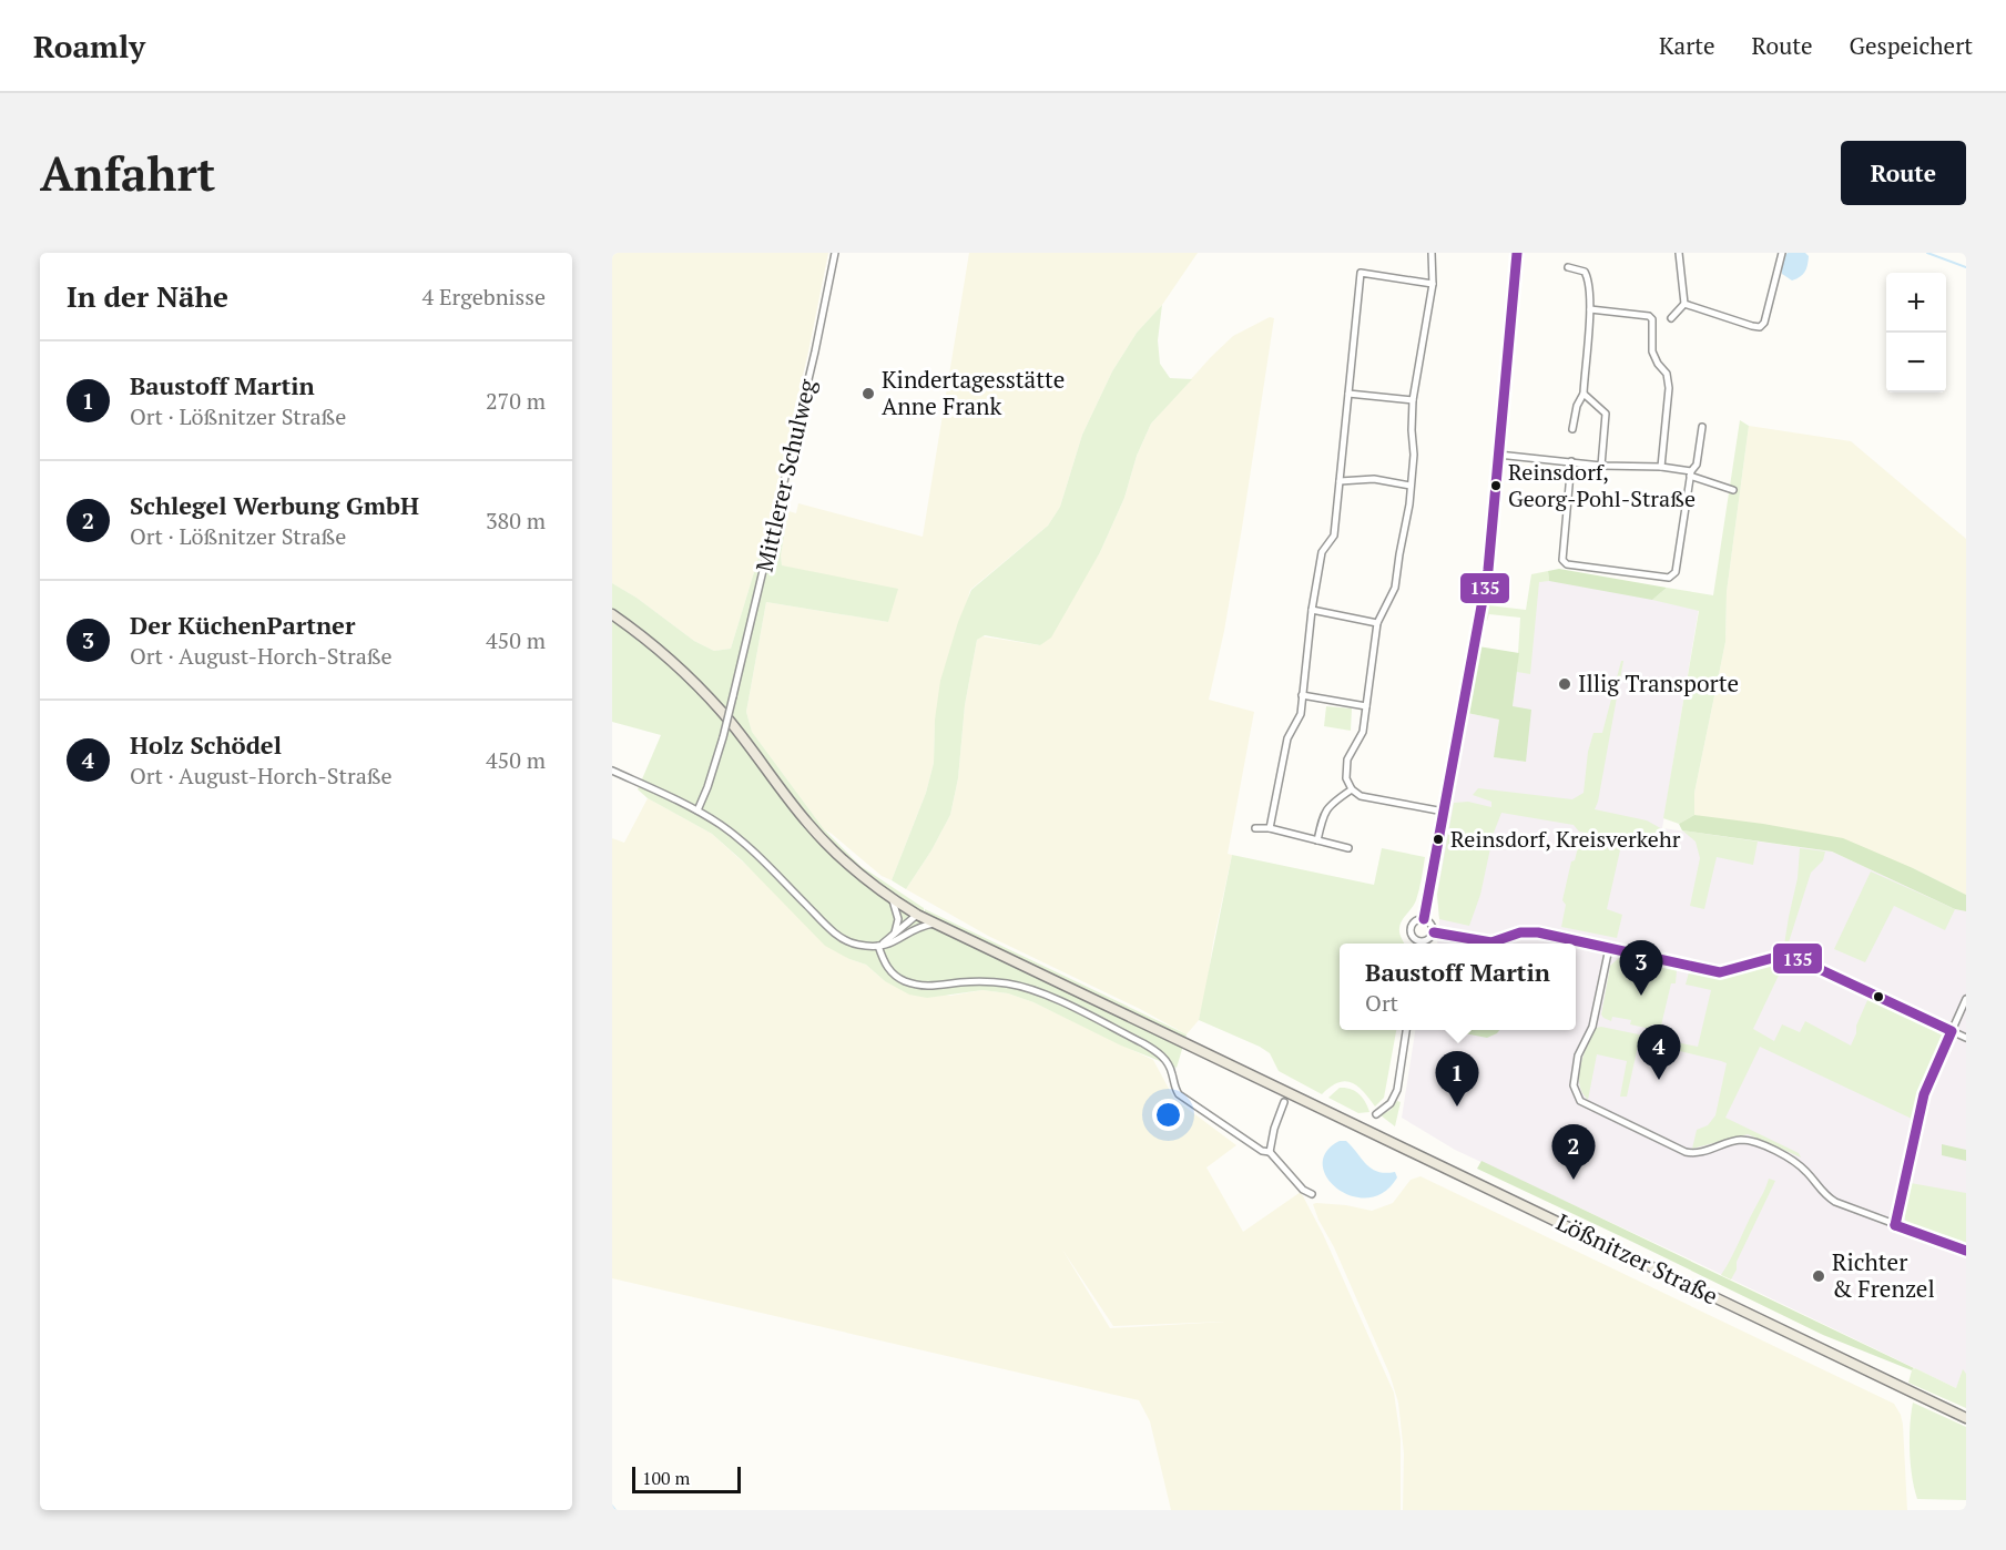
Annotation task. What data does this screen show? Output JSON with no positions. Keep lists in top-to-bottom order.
{
  "streets": {
    "main road": ["Lößnitzer Straße"],
    "street": ["Mittlerer Schulweg"]
  },
  "places": [
    "Kindertagesstätte Anne Frank",
    "Reinsdorf, Georg-Pohl-Straße",
    "Illig Transporte",
    "Reinsdorf, Kreisverkehr",
    "Richter & Frenzel"
  ],
  "lines": ["transit line 135"],
  "scale_bar": "100 m",
  "page": {
    "header": "Roamly",
    "nav": ["Karte", "Route", "Gespeichert"],
    "buttons": "Route",
    "title": "Anfahrt",
    "heading": ["In der Nähe", "4 Ergebnisse"],
    "map_buttons": ["+", "−"],
    "list": [
      {
        "mark": "1",
        "name": "Baustoff Martin",
        "note": "Ort · Lößnitzer Straße",
        "value": "270 m"
      },
      {
        "mark": "2",
        "name": "Schlegel Werbung GmbH",
        "note": "Ort · Lößnitzer Straße",
        "value": "380 m"
      },
      {
        "mark": "3",
        "name": "Der KüchenPartner",
        "note": "Ort · August-Horch-Straße",
        "value": "450 m"
      },
      {
        "mark": "4",
        "name": "Holz Schödel",
        "note": "Ort · August-Horch-Straße",
        "value": "450 m"
      }
    ],
    "pins": [
      "3",
      "4",
      "1",
      "2"
    ],
    "popup": ["Baustoff Martin", "Ort"],
    "scale": "100 m"
  }
}
